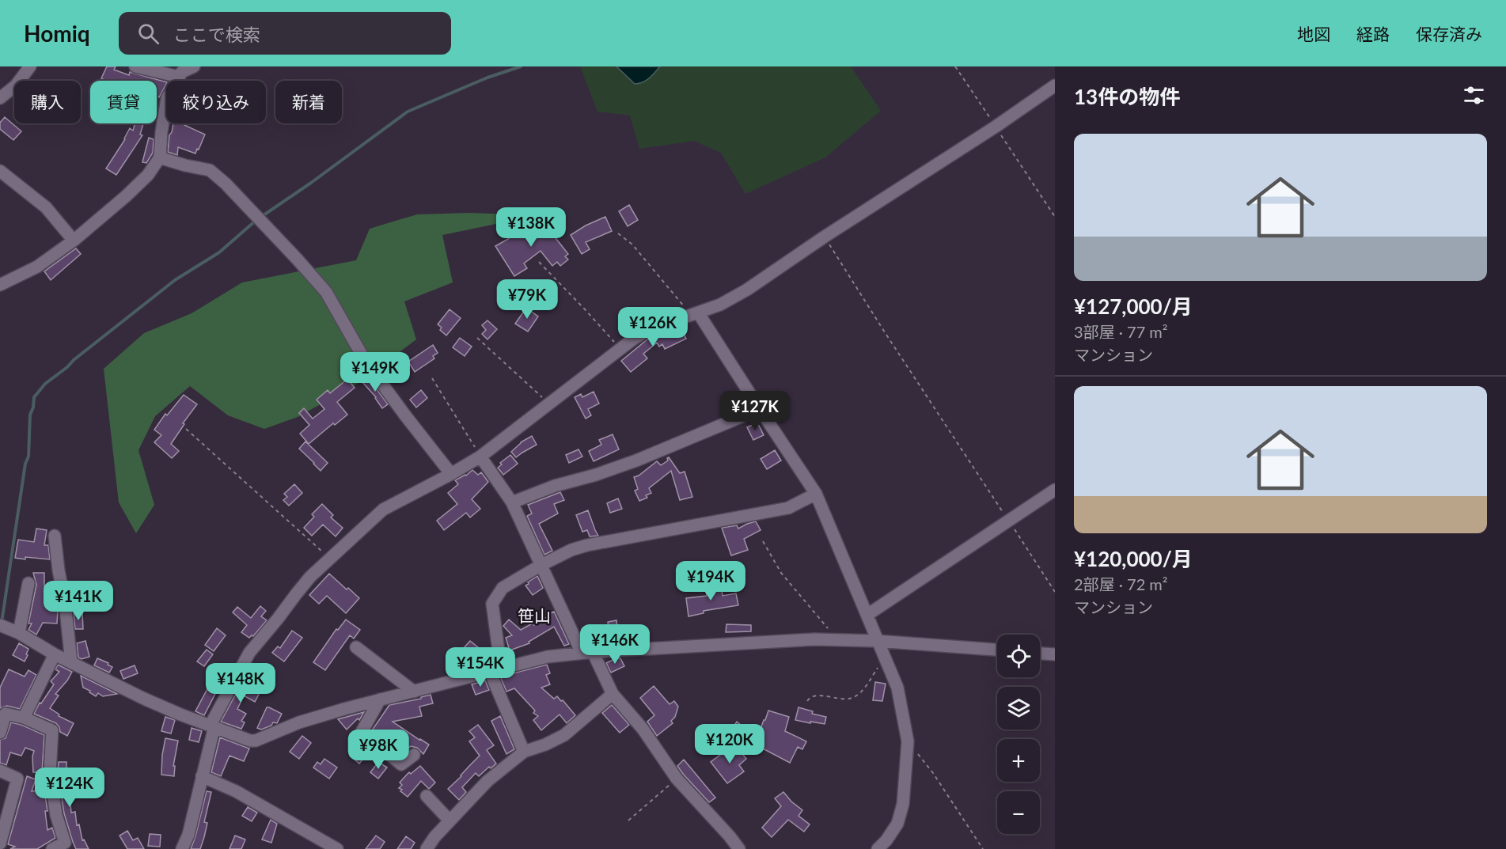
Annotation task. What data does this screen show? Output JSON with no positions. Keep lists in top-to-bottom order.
{
  "districts": ["笹山"],
  "page": {
    "header": "Homiq",
    "search": "ここで検索",
    "nav": ["地図", "経路", "保存済み"],
    "heading": "13件の物件",
    "chip": [
      "購入",
      "賃貸",
      "絞り込み",
      "新着"
    ],
    "list": [
      {
        "name": "¥127,000/月",
        "note": "3部屋 · 77 m² · マンション"
      },
      {
        "name": "¥120,000/月",
        "note": "2部屋 · 72 m² · マンション"
      }
    ],
    "price": [
      "¥138K",
      "¥79K",
      "¥126K",
      "¥149K",
      "¥127K",
      "¥194K",
      "¥141K",
      "¥146K",
      "¥154K",
      "¥148K",
      "¥120K",
      "¥98K",
      "¥124K"
    ],
    "map_buttons": ["+", "−"]
  }
}
